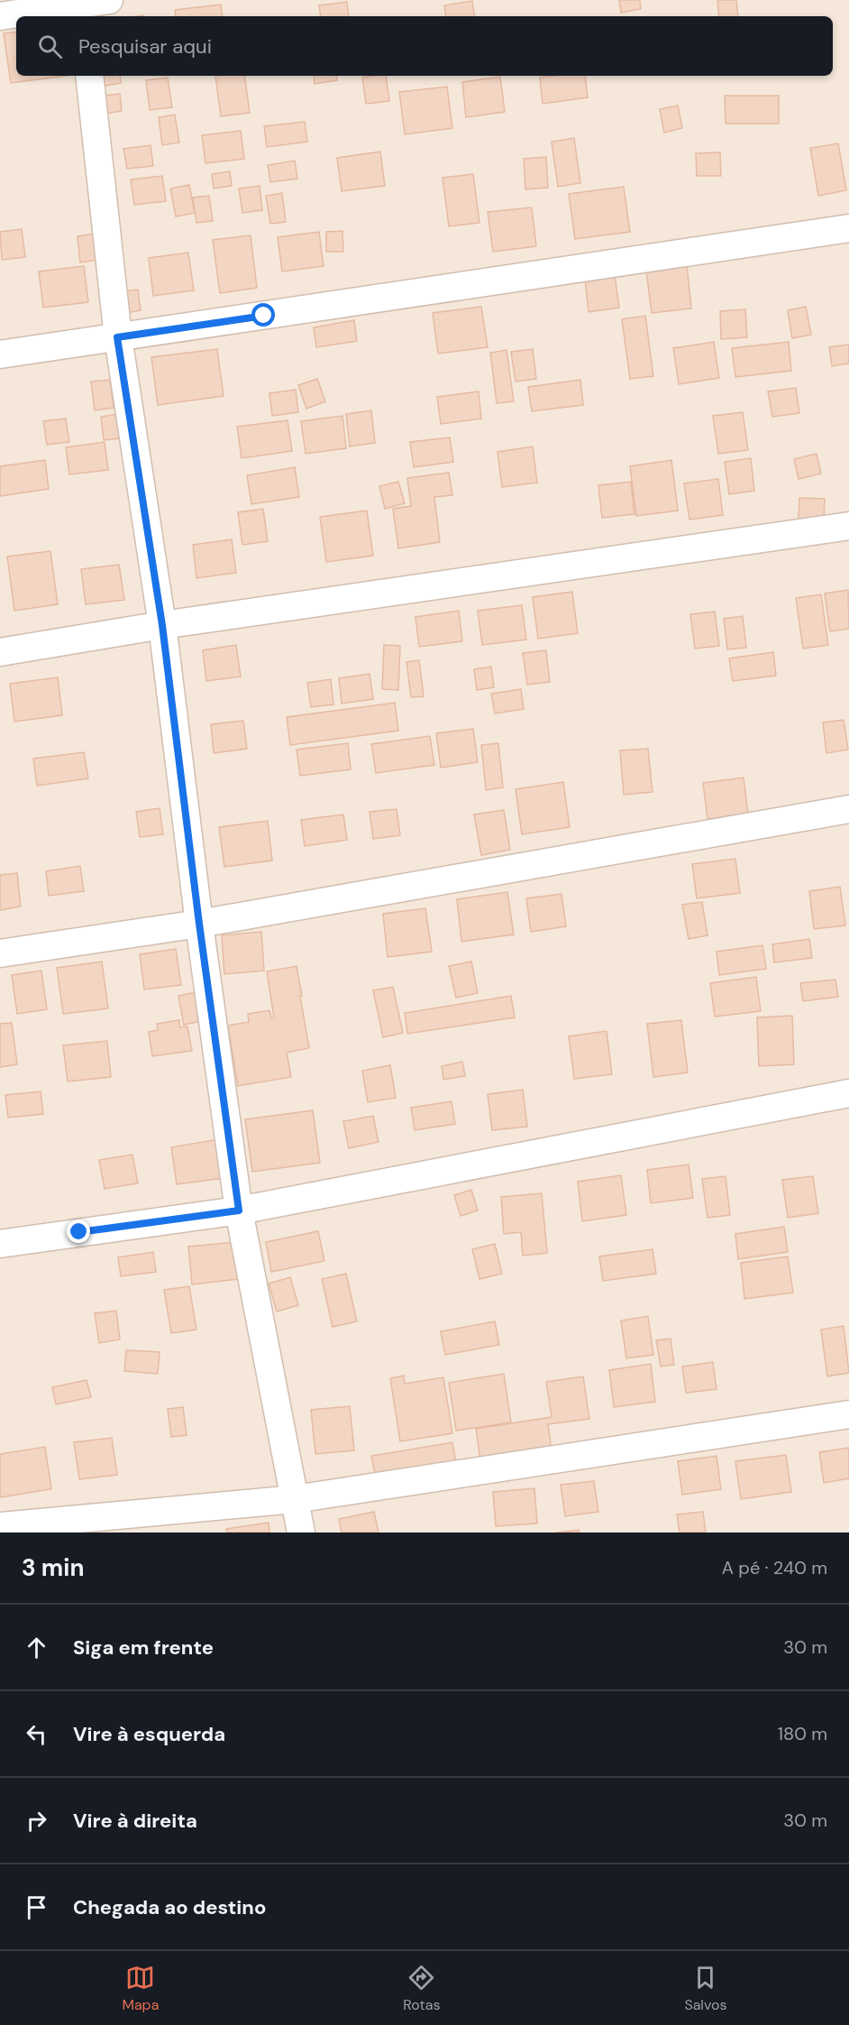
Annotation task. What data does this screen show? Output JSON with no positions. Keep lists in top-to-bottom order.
{
  "page": {
    "search": "Pesquisar aqui",
    "heading": ["3 min", "A pé · 240 m"],
    "list": [
      ["Siga em frente", "30 m"],
      ["Vire à esquerda", "180 m"],
      ["Vire à direita", "30 m"],
      "Chegada ao destino"
    ],
    "nav": ["Mapa", "Rotas", "Salvos"]
  }
}
